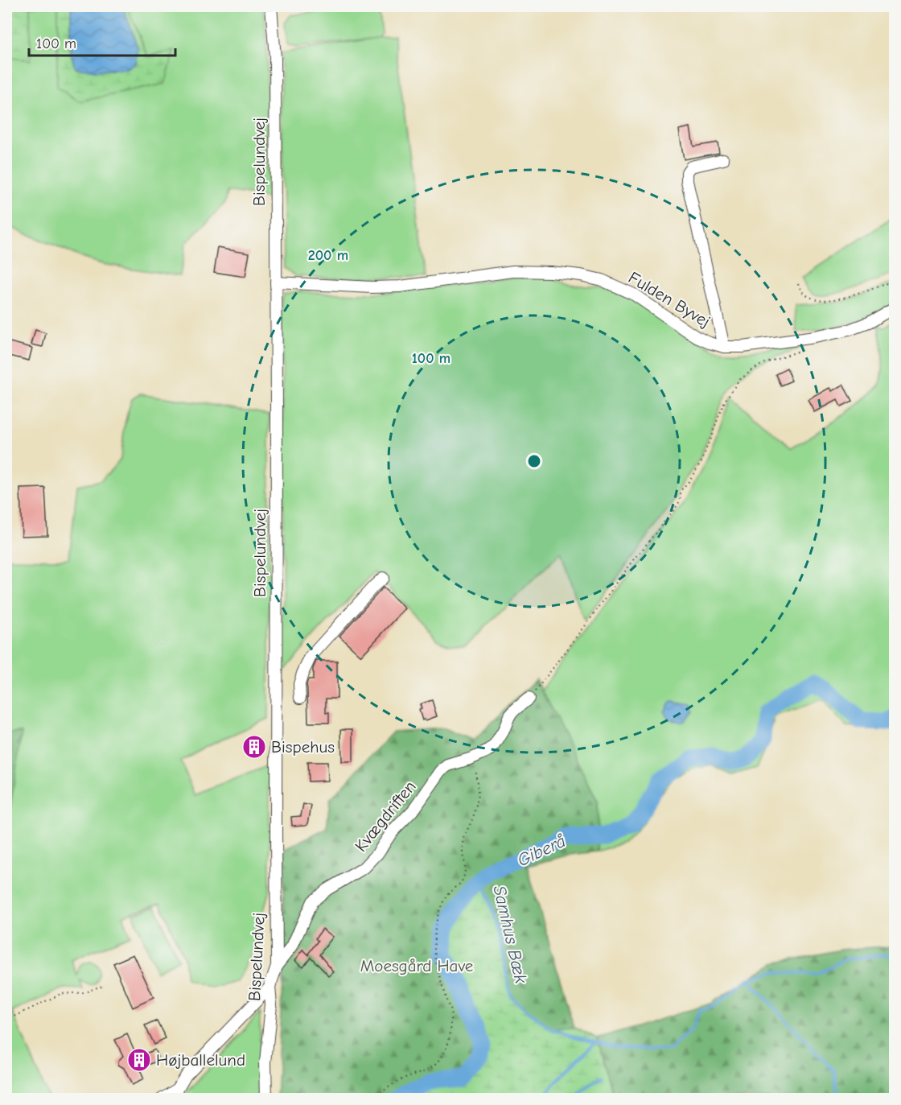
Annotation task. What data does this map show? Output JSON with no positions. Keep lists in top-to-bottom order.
{
  "streets": {
    "street": ["Bispelundvej", "Fulden Byvej", "Kvægdriften"]
  },
  "crossings": [
    ["Bispelundvej", "Fulden Byvej"],
    ["Bispelundvej", "Kvægdriften"]
  ],
  "water": ["Giberå", "Samhus Bæk"],
  "parks": ["Moesgård Have"],
  "places": {
    "building": ["Bispehus", "Højballelund"]
  },
  "scale_bar": "100 m",
  "rings": ["200 m", "100 m"]
}
